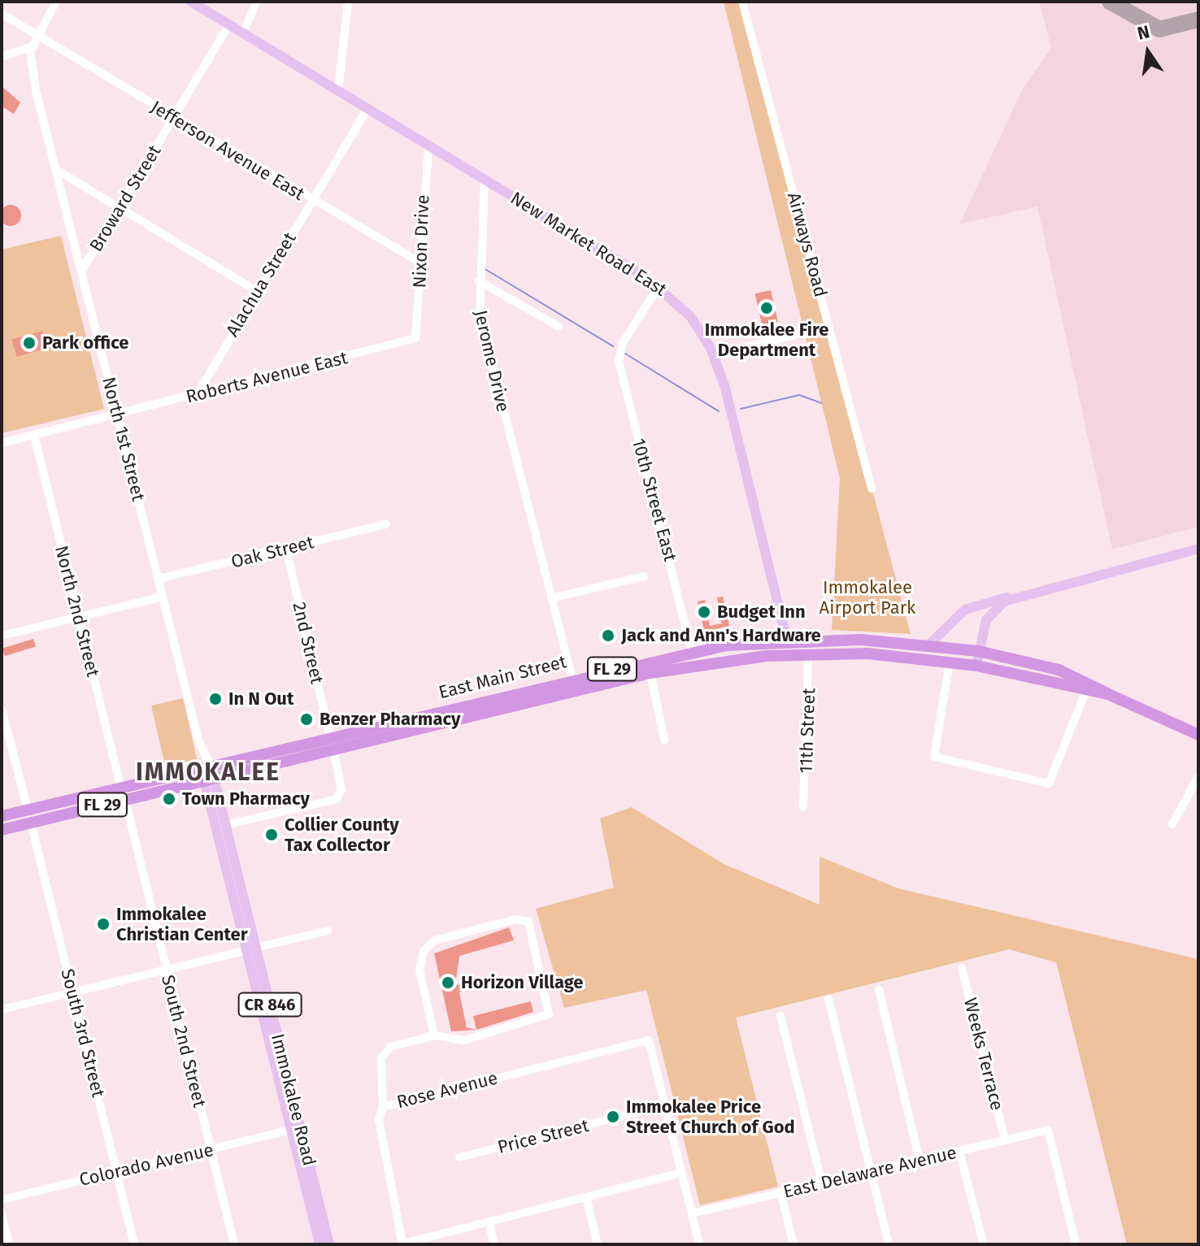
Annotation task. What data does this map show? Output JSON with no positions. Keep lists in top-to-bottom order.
{
  "streets": {
    "highway": ["FL 29", "East Main Street"],
    "main road": ["New Market Road East", "CR 846", "Immokalee Road"],
    "street": [
      "Jefferson Avenue East",
      "Broward Street",
      "Nixon Drive",
      "Airways Road",
      "Alachua Street",
      "Jerome Drive",
      "Roberts Avenue East",
      "North 1st Street",
      "10th Street East",
      "Oak Street",
      "North 2nd Street",
      "2nd Street",
      "11th Street",
      "South 3rd Street",
      "South 2nd Street",
      "Weeks Terrace",
      "Rose Avenue",
      "Price Street",
      "Colorado Avenue",
      "East Delaware Avenue"
    ]
  },
  "crossings": [
    ["Jefferson Avenue East", "Broward Street"],
    ["Jefferson Avenue East", "Nixon Drive"],
    ["Jefferson Avenue East", "Alachua Street"],
    ["Broward Street", "New Market Road East"],
    ["Broward Street", "North 1st Street"],
    ["Nixon Drive", "New Market Road East"],
    ["Nixon Drive", "Roberts Avenue East"],
    ["New Market Road East", "Alachua Street"],
    ["New Market Road East", "Jerome Drive"],
    ["New Market Road East", "10th Street East"],
    ["New Market Road East", "East Main Street"],
    ["Alachua Street", "Roberts Avenue East"],
    ["Jerome Drive", "East Main Street"],
    ["Roberts Avenue East", "North 1st Street"],
    ["Roberts Avenue East", "North 2nd Street"],
    ["North 1st Street", "Oak Street"],
    ["North 1st Street", "FL 29"],
    ["North 1st Street", "East Main Street"],
    ["North 1st Street", "Immokalee Road"],
    ["10th Street East", "East Main Street"],
    ["Oak Street", "2nd Street"],
    ["North 2nd Street", "FL 29"],
    ["2nd Street", "East Main Street"],
    ["2nd Street", "Immokalee Road"],
    ["FL 29", "East Main Street"],
    ["FL 29", "South 3rd Street"],
    ["FL 29", "South 2nd Street"],
    ["FL 29", "Immokalee Road"],
    ["East Main Street", "11th Street"],
    ["East Main Street", "Immokalee Road"],
    ["South 3rd Street", "Colorado Avenue"],
    ["South 2nd Street", "Colorado Avenue"],
    ["Weeks Terrace", "East Delaware Avenue"],
    ["Rose Avenue", "Price Street"],
    ["Immokalee Road", "Colorado Avenue"]
  ],
  "districts": ["IMMOKALEE"],
  "parks": ["Immokalee Airport Park"],
  "places": [
    "Immokalee Fire Department",
    "Park office",
    "Budget Inn",
    "Jack and Ann's Hardware",
    "In N Out",
    "Benzer Pharmacy",
    "Town Pharmacy",
    "Collier County Tax Collector",
    "Immokalee Christian Center",
    "Horizon Village",
    "Immokalee Price Street Church of God"
  ],
  "north": "top"
}
